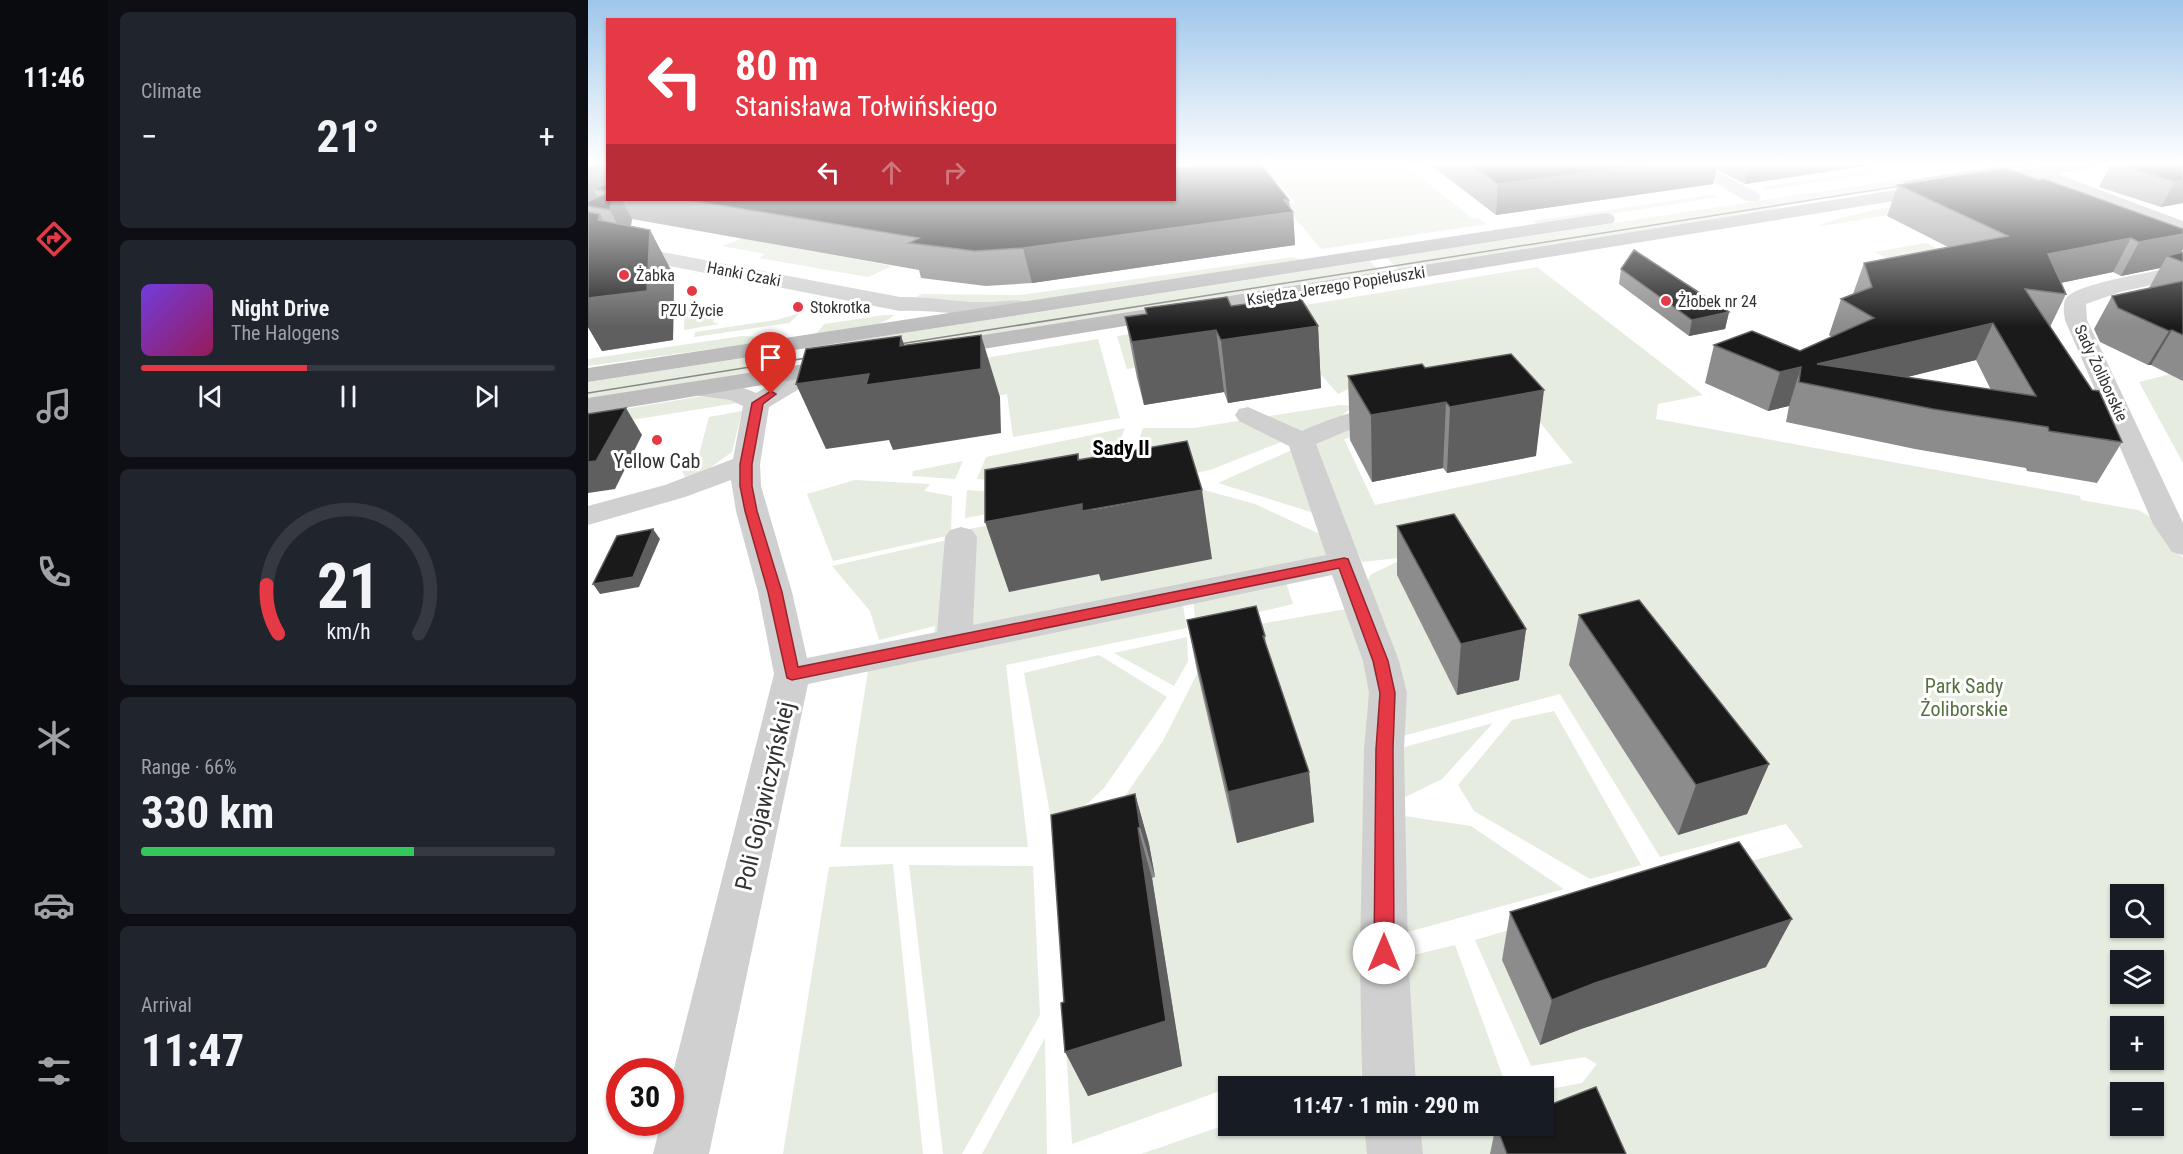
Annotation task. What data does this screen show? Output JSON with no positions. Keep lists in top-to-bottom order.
{
  "streets": {
    "main road": ["Księdza Jerzego Popiełuszki"],
    "street": ["Hanki Czaki", "Sady Żoliborskie", "Poli Gojawiczyńskiej"]
  },
  "crossings": [
    ["Hanki Czaki", "Księdza Jerzego Popiełuszki"]
  ],
  "districts": ["Sady II"],
  "parks": ["Park Sady Żoliborskie"],
  "places": [
    "Żabka",
    "PZU Życie",
    "Żłobek nr 24",
    "Stokrotka",
    "Yellow Cab"
  ],
  "page": {
    "tabs": "11:46",
    "tile": [
      "Climate",
      ["Range · 66%", "330 km"],
      ["Arrival", "11:47"]
    ],
    "turn": ["80 m", "Stanisława Tołwińskiego"],
    "heat": ["−", "21°", "+"],
    "song": ["Night Drive", "The Halogens"],
    "map_buttons": ["+", "−"],
    "limit": "30",
    "trip": "11:47 · 1 min · 290 m",
    "gauge": ["21", "km/h"]
  }
}
